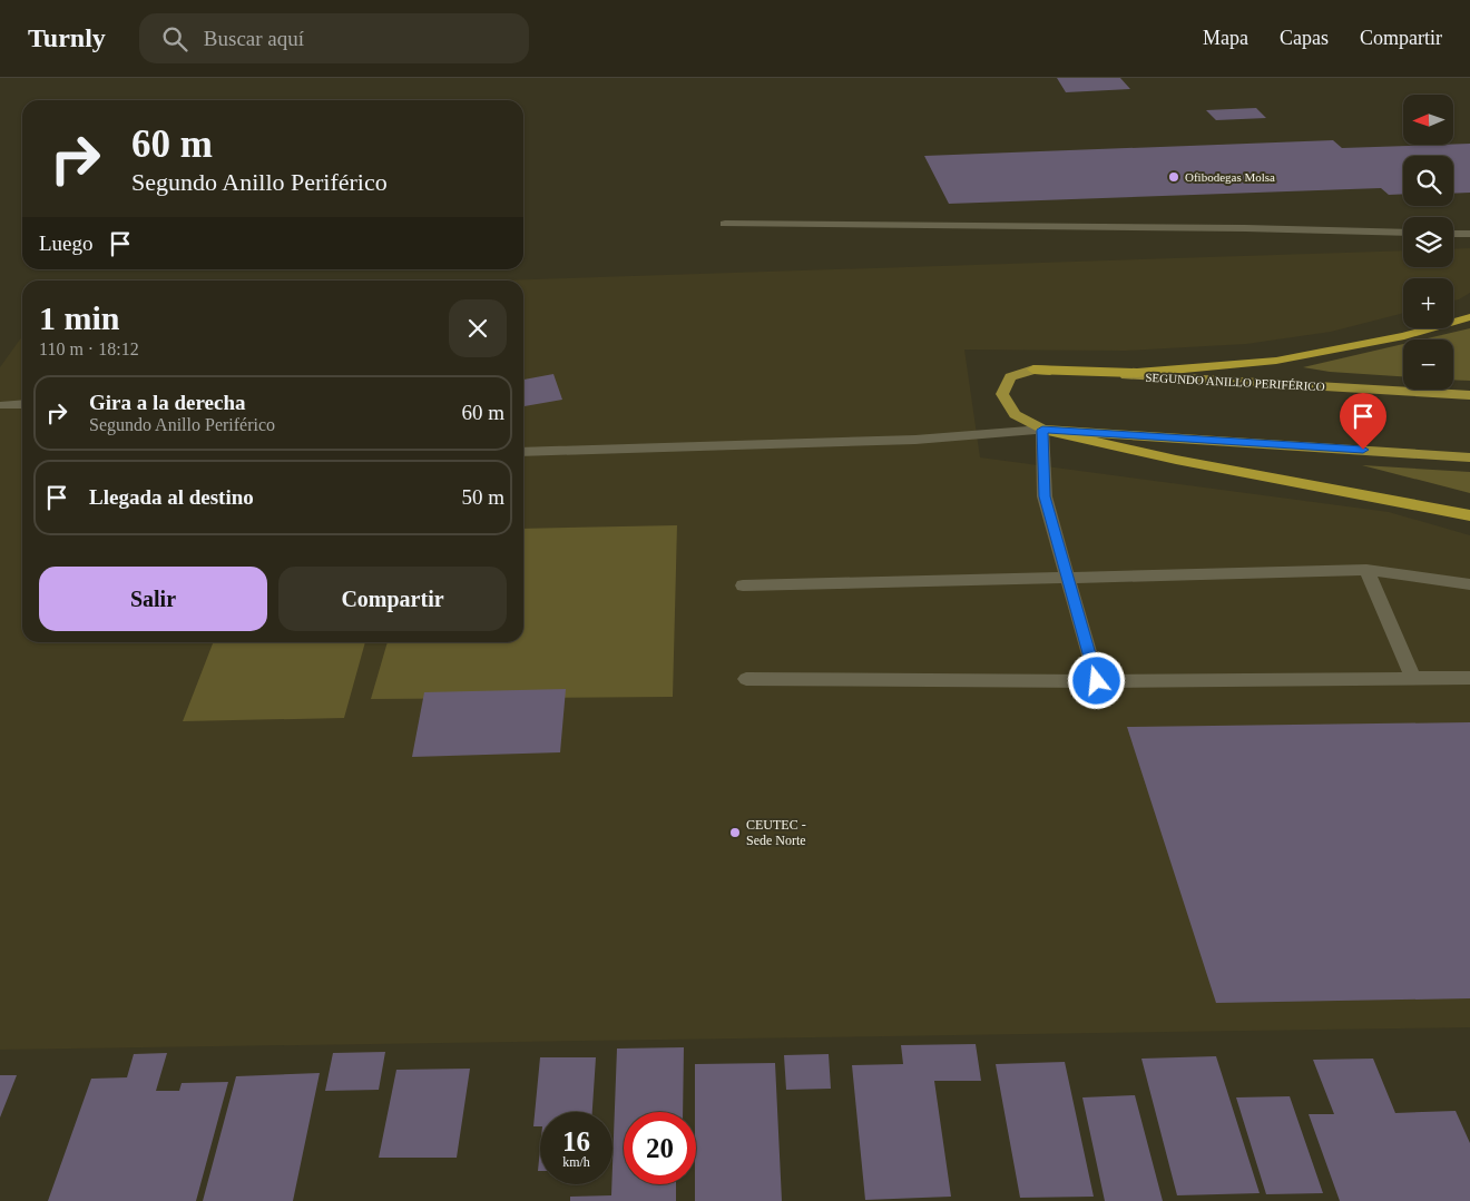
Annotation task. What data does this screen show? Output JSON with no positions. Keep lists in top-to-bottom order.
{
  "streets": {
    "main road": ["SEGUNDO ANILLO PERIFÉRICO"]
  },
  "places": ["Ofibodegas Molsa", "CEUTEC - Sede Norte"],
  "north": "left",
  "page": {
    "header": "Turnly",
    "search": "Buscar aquí",
    "nav": ["Mapa", "Capas", "Compartir"],
    "map_buttons": ["+", "−"],
    "turn": ["60 m", "Segundo Anillo Periférico"],
    "then": "Luego",
    "heading": ["1 min", "110 m · 18:12"],
    "list": [
      {
        "name": "Gira a la derecha",
        "note": "Segundo Anillo Periférico",
        "value": "60 m"
      },
      {
        "name": "Llegada al destino",
        "value": "50 m"
      }
    ],
    "buttons": ["Salir", "Compartir"],
    "speed": "16 km/h",
    "limit": "20"
  }
}
